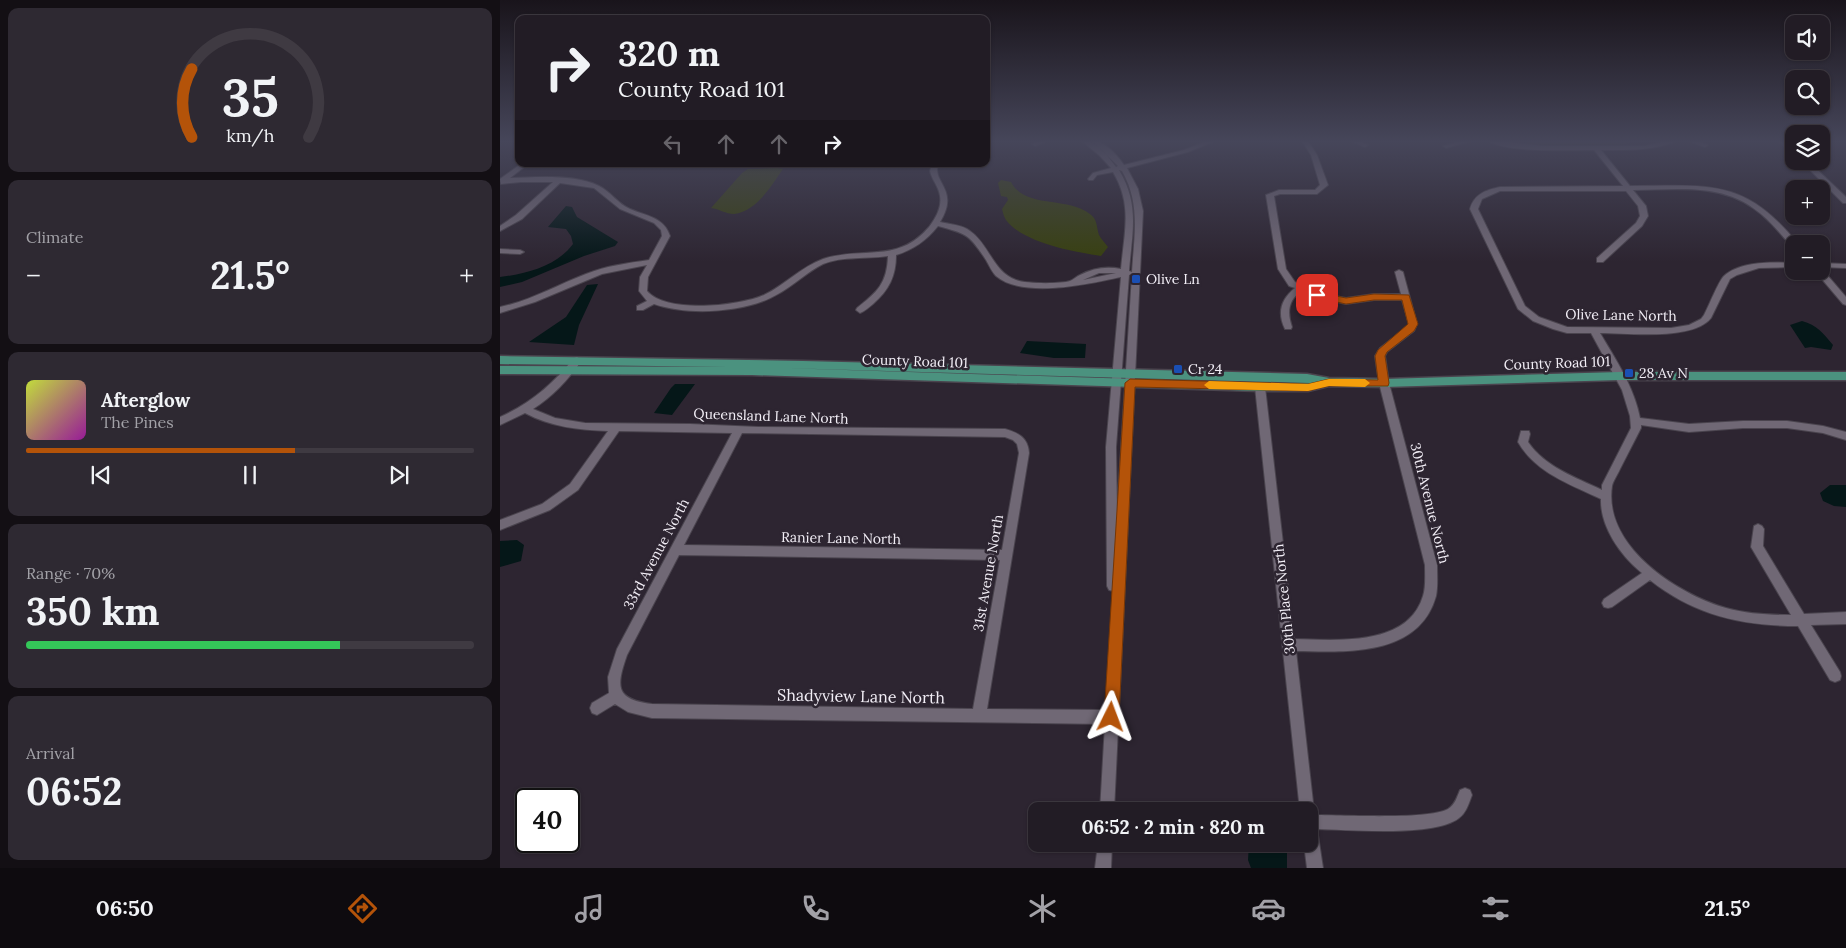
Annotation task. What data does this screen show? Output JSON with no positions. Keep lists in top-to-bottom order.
{
  "streets": {
    "main road": ["County Road 101"],
    "street": [
      "Olive Lane North",
      "Queensland Lane North",
      "30th Avenue North",
      "Ranier Lane North",
      "33rd Avenue North",
      "31st Avenue North",
      "30th Place North",
      "Shadyview Lane North"
    ]
  },
  "crossings": [
    ["County Road 101", "30th Avenue North"],
    ["County Road 101", "30th Place North"],
    ["Queensland Lane North", "33rd Avenue North"],
    ["Queensland Lane North", "31st Avenue North"],
    ["30th Avenue North", "30th Place North"],
    ["Ranier Lane North", "33rd Avenue North"],
    ["Ranier Lane North", "31st Avenue North"],
    ["33rd Avenue North", "Shadyview Lane North"],
    ["31st Avenue North", "Shadyview Lane North"]
  ],
  "places": {
    "transit": ["Olive Ln", "Cr 24", "28 Av N"]
  },
  "page": {
    "map_buttons": ["+", "−"],
    "turn": ["320 m", "County Road 101"],
    "tile": [
      "Climate",
      ["Range · 70%", "350 km"],
      ["Arrival", "06:52"]
    ],
    "heat": ["−", "21.5°", "+"],
    "song": ["Afterglow", "The Pines"],
    "limit": "40",
    "trip": "06:52 · 2 min · 820 m",
    "tabs": ["06:50", "21.5°"],
    "gauge": ["35", "km/h"]
  }
}
